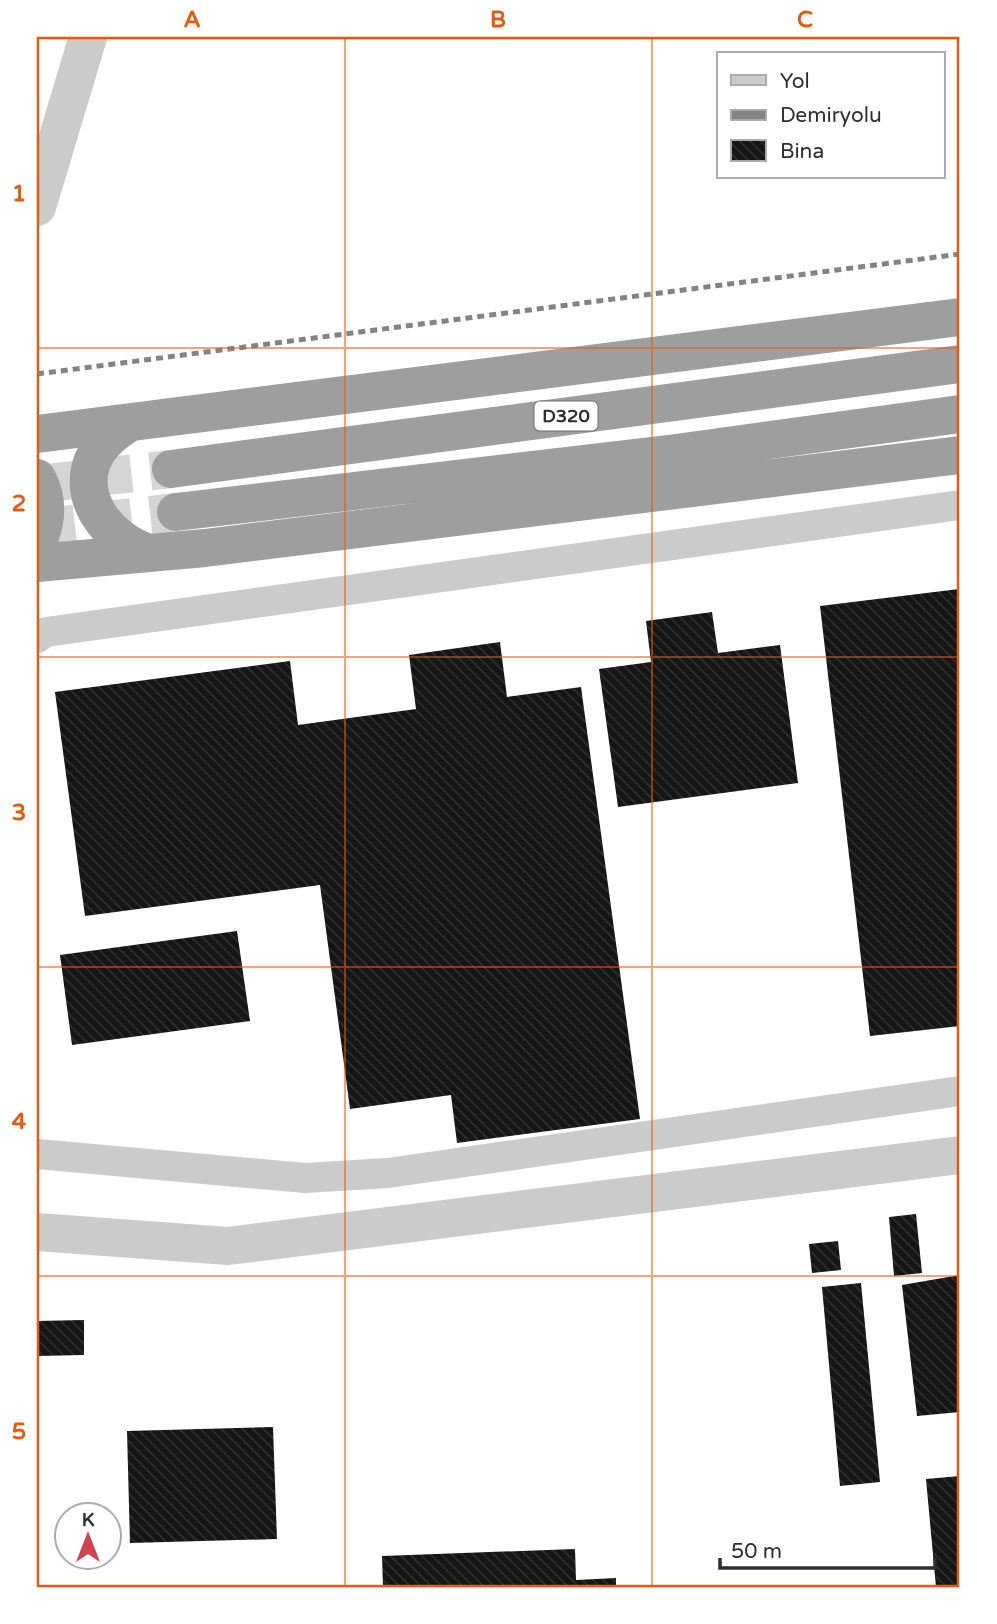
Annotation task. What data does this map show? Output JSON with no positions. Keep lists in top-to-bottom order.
{
  "streets": {
    "highway": ["D320"]
  },
  "legend": ["Yol", "Demiryolu", "Bina"],
  "scale_bar": "50 m",
  "north": "top",
  "grid": {
    "columns": ["A", "B", "C"],
    "rows": [
      "1",
      "2",
      "3",
      "4",
      "5"
    ]
  }
}
